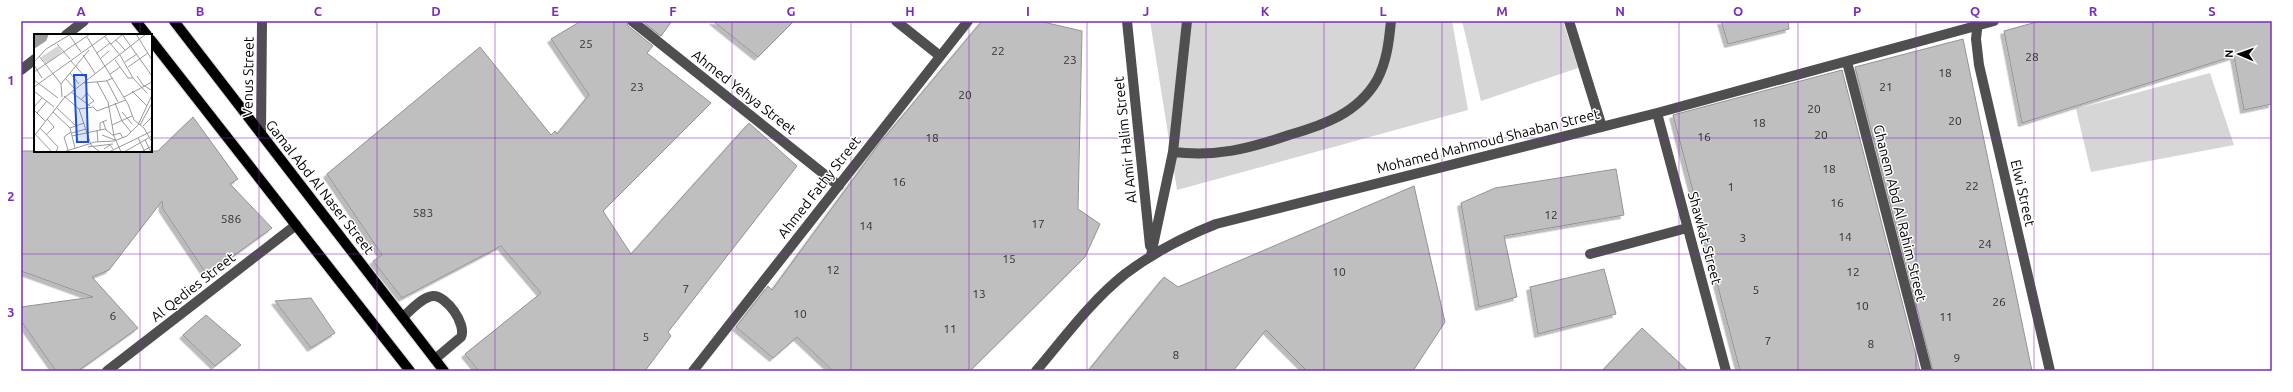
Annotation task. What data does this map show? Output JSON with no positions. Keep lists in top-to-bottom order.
{
  "streets": {
    "main road": ["Gamal Abd Al Naser Street"],
    "street": [
      "Venus Street",
      "Ahmed Yehya Street",
      "Al Amir Halim Street",
      "Mohamed Mahmoud Shaaban Street",
      "Ahmed Fathy Street",
      "Elwi Street",
      "Ghanem Abd Al Rahim Street",
      "Shawkat Street",
      "Al Qedies Street"
    ]
  },
  "crossings": [
    ["Venus Street", "Gamal Abd Al Naser Street"],
    ["Ahmed Yehya Street", "Ahmed Fathy Street"],
    ["Al Amir Halim Street", "Mohamed Mahmoud Shaaban Street"],
    ["Mohamed Mahmoud Shaaban Street", "Elwi Street"],
    ["Mohamed Mahmoud Shaaban Street", "Ghanem Abd Al Rahim Street"],
    ["Mohamed Mahmoud Shaaban Street", "Shawkat Street"]
  ],
  "house_numbers": [
    "25",
    "22",
    "28",
    "23",
    "18",
    "23",
    "21",
    "20",
    "20",
    "20",
    "18",
    "20",
    "16",
    "18",
    "18",
    "16",
    "22",
    "1",
    "16",
    "583",
    "12",
    "586",
    "17",
    "14",
    "14",
    "3",
    "24",
    "15",
    "12",
    "10",
    "12",
    "7",
    "5",
    "13",
    "26",
    "10",
    "10",
    "6",
    "11",
    "11",
    "5",
    "7",
    "8",
    "8",
    "9"
  ],
  "north": "left",
  "grid": {
    "columns": [
      "A",
      "B",
      "C",
      "D",
      "E",
      "F",
      "G",
      "H",
      "I",
      "J",
      "K",
      "L",
      "M",
      "N",
      "O",
      "P",
      "Q",
      "R",
      "S"
    ],
    "rows": ["1", "2", "3"]
  }
}
